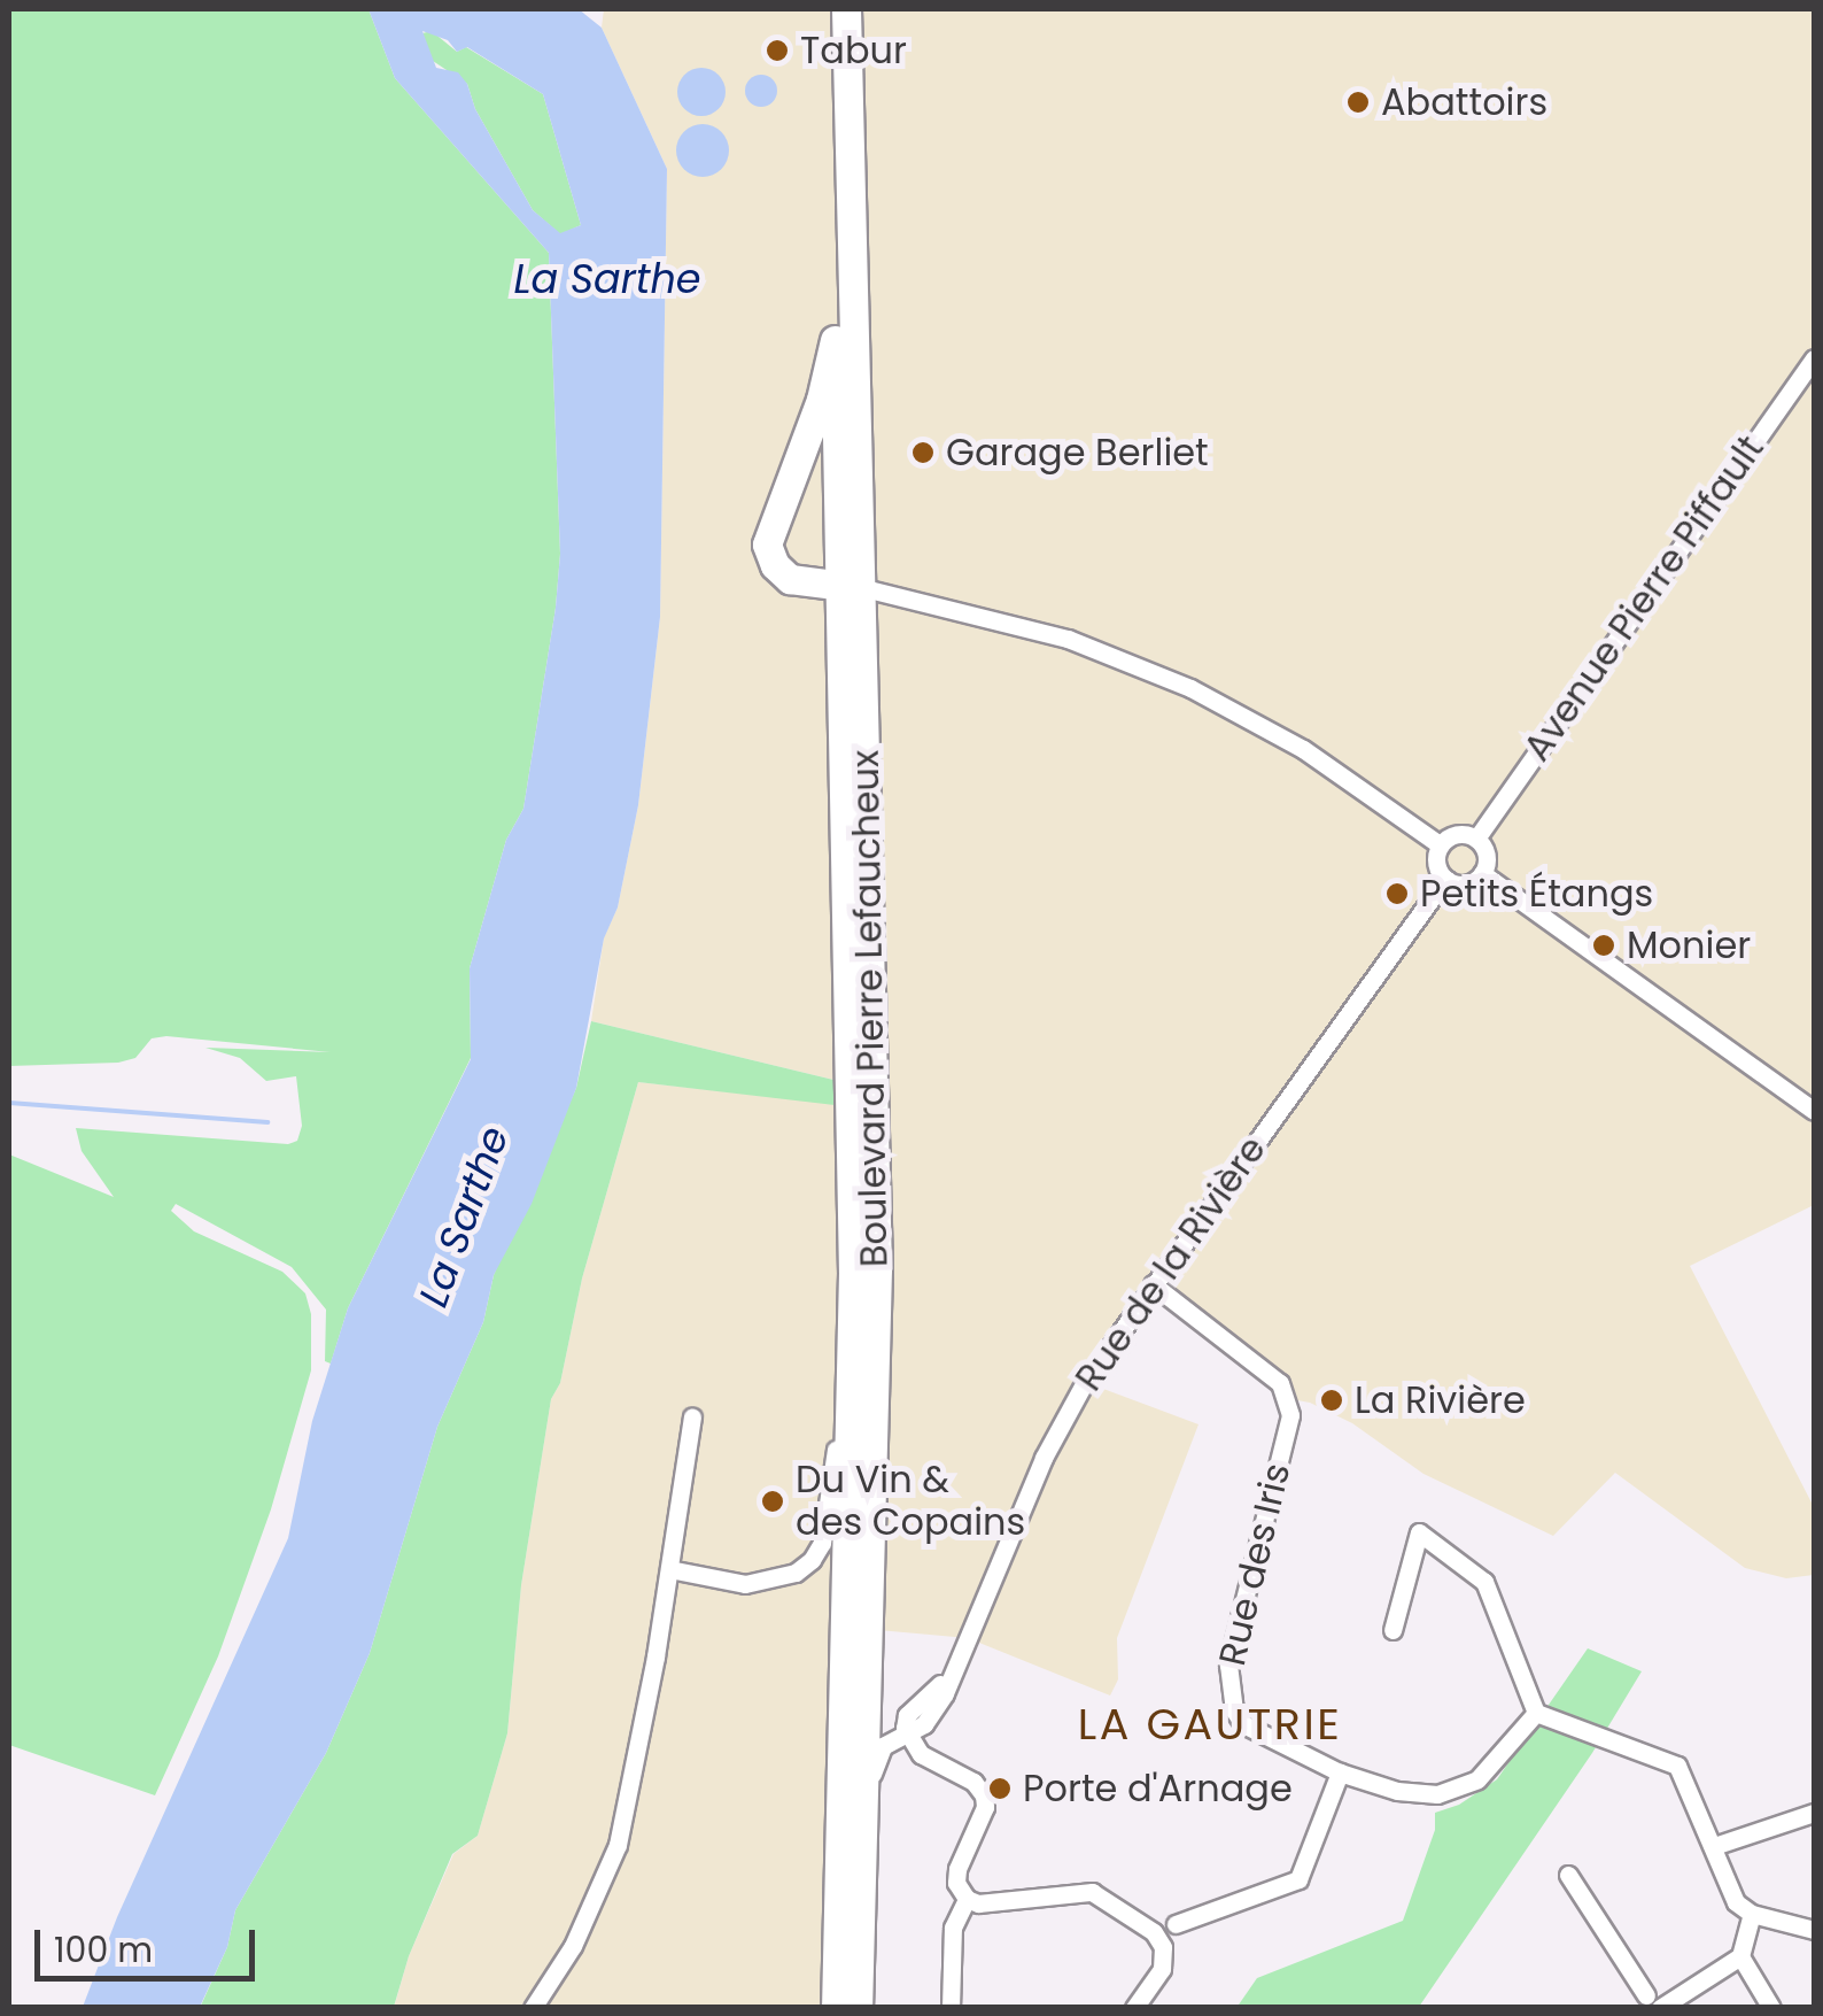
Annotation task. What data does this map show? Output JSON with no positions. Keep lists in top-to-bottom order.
{
  "streets": {
    "main road": ["Boulevard Pierre Lefaucheux"],
    "street": ["Avenue Pierre Piffault", "Rue de la Rivière", "Rue des Iris"]
  },
  "crossings": [
    ["Avenue Pierre Piffault", "Rue de la Rivière"],
    ["Boulevard Pierre Lefaucheux", "Rue de la Rivière"],
    ["Rue de la Rivière", "Rue des Iris"]
  ],
  "districts": ["LA GAUTRIE"],
  "water": ["La Sarthe"],
  "places": [
    "Tabur",
    "Abattoirs",
    "Garage Berliet",
    "Petits Étangs",
    "Monier",
    "La Rivière",
    "Du Vin & des Copains",
    "Porte d'Arnage"
  ],
  "scale_bar": "100 m"
}
